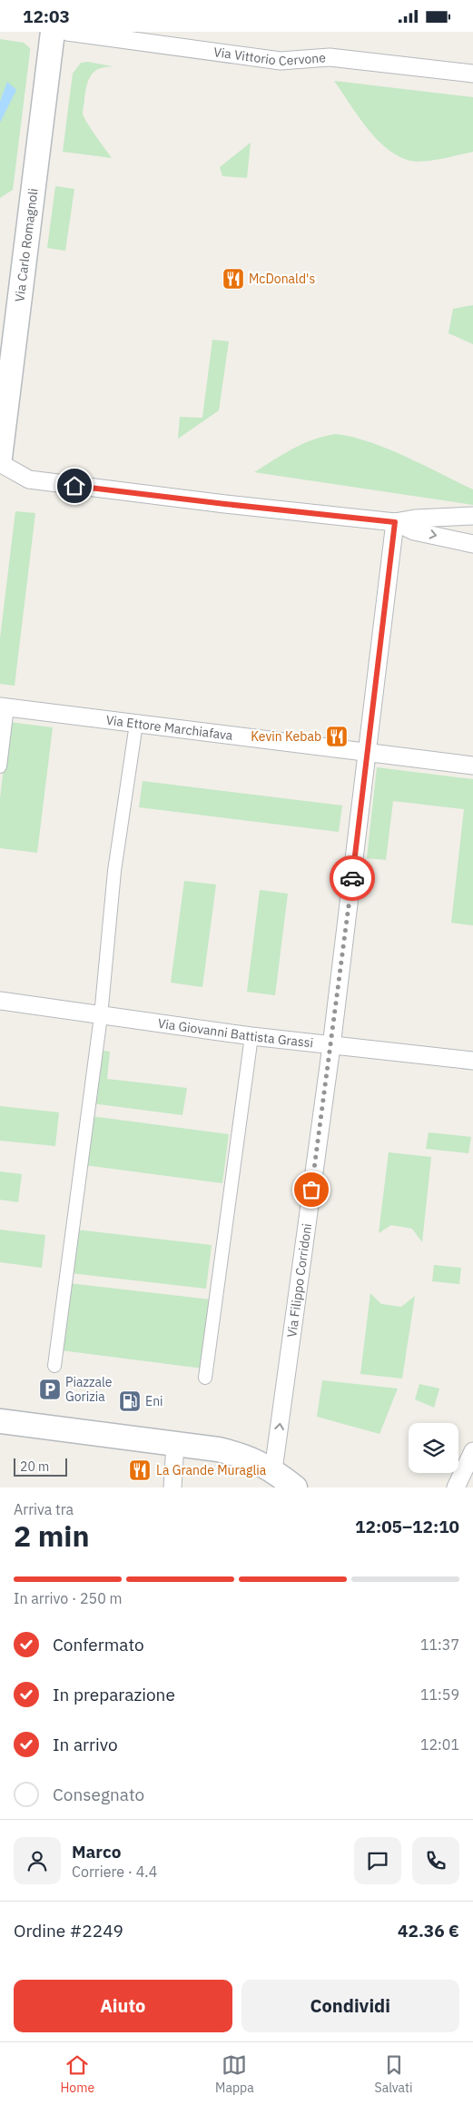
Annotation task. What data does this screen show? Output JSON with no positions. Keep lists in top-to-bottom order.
{
  "streets": {
    "main road": ["Via Carlo Romagnoli"],
    "street": [
      "Via Vittorio Cervone",
      "Via Ettore Marchiafava",
      "Via Giovanni Battista Grassi",
      "Via Filippo Corridoni"
    ]
  },
  "crossings": [
    ["Via Ettore Marchiafava", "Via Filippo Corridoni"],
    ["Via Giovanni Battista Grassi", "Via Filippo Corridoni"]
  ],
  "places": {
    "restaurant": ["McDonald's", "Kevin Kebab", "La Grande Muraglia"],
    "parking": ["Piazzale Gorizia"],
    "fuel station": ["Eni"]
  },
  "scale_bar": "20 m",
  "page": {
    "status": "12:03",
    "scale": "20 m",
    "heading": ["2 min", "Arriva tra", "12:05–12:10"],
    "panel": [
      "Marco",
      "Corriere · 4.4",
      "Ordine #2249",
      "42.36 €"
    ],
    "bar": "In arrivo · 250 m",
    "list": [
      ["Confermato", "11:37"],
      ["In preparazione", "11:59"],
      ["In arrivo", "12:01"],
      "Consegnato"
    ],
    "buttons": ["Aiuto", "Condividi"],
    "tabs": ["Home", "Mappa", "Salvati"]
  }
}
